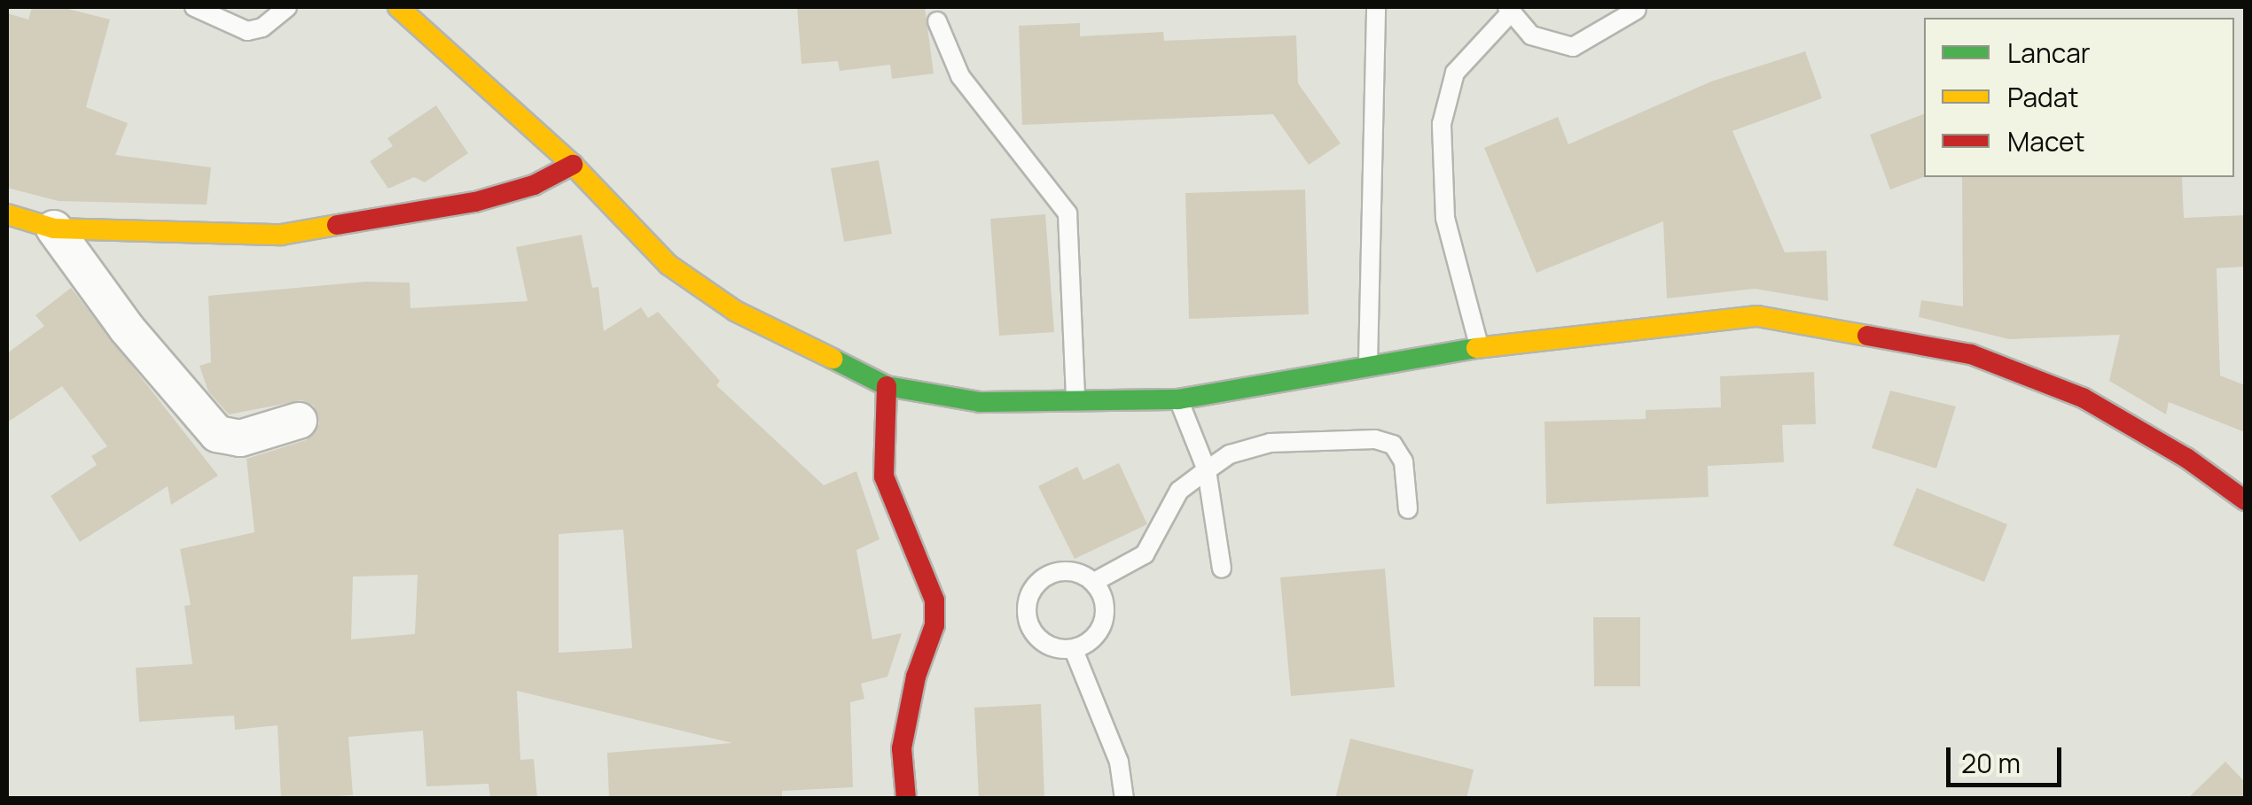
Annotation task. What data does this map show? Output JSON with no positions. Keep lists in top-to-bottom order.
{
  "legend": ["Lancar", "Padat", "Macet"],
  "scale_bar": "20 m"
}
